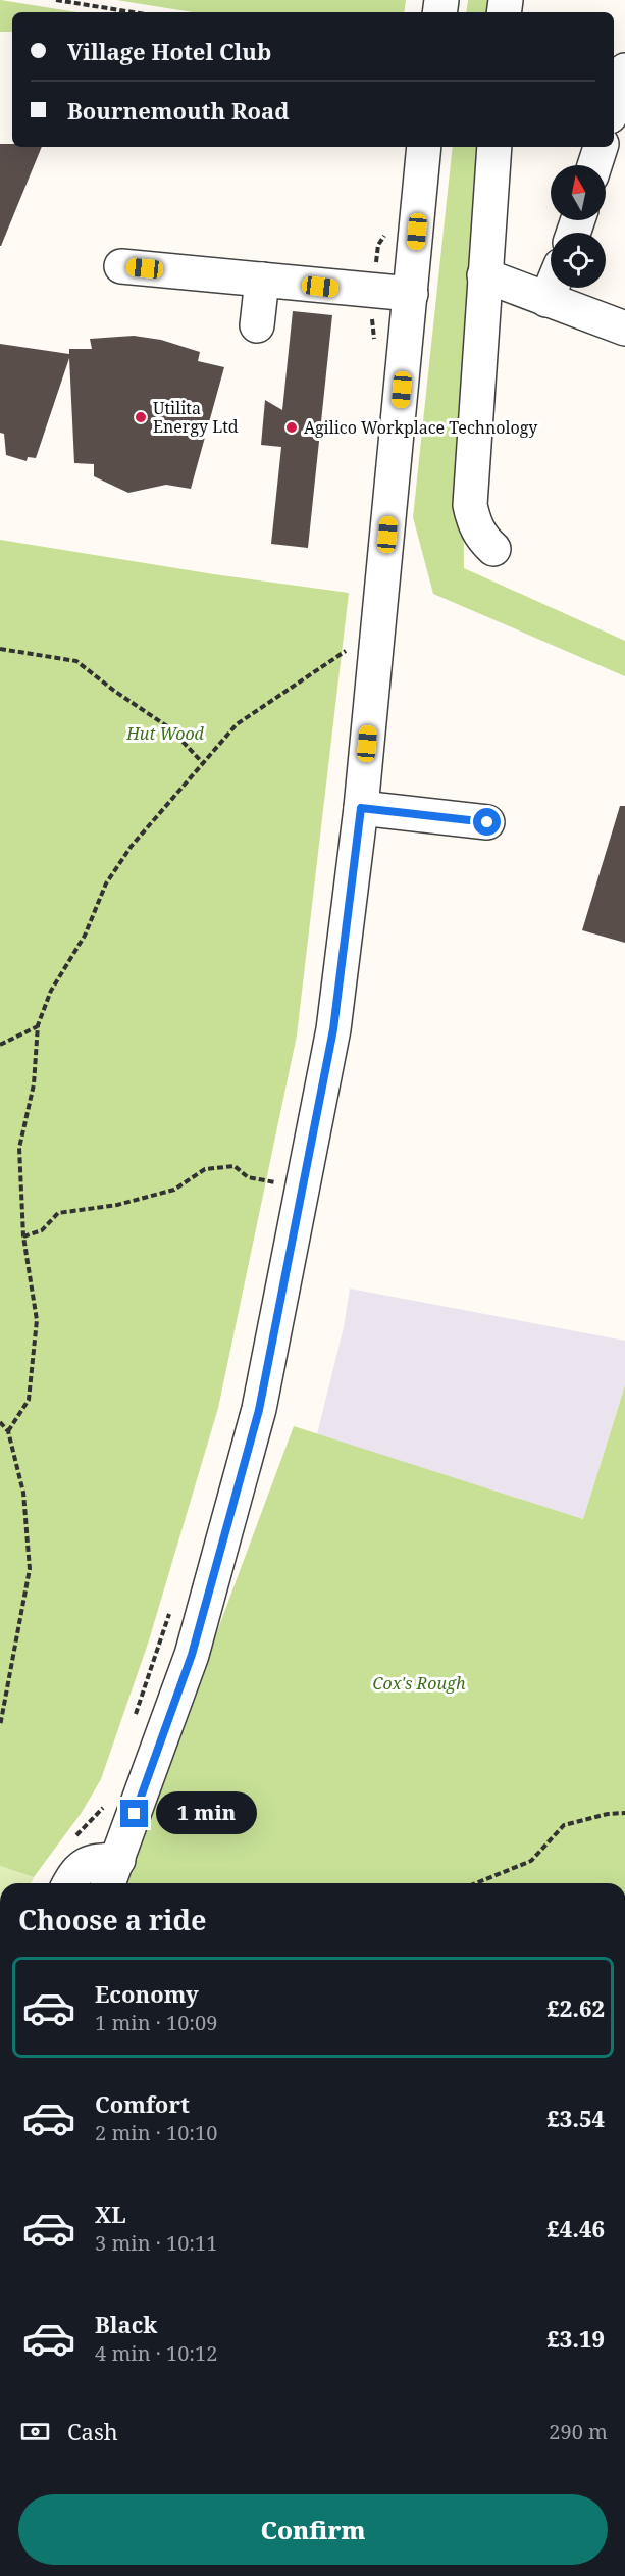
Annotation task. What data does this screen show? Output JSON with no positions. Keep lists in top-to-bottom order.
{
  "parks": ["Hut Wood", "Cox's Rough"],
  "places": ["Utilita Energy Ltd", "Agilico Workplace Technology"],
  "north": "top",
  "page": {
    "banner": ["Village Hotel Club", "Bournemouth Road"],
    "bubble": "1 min",
    "heading": "Choose a ride",
    "list": [
      {
        "name": "Economy",
        "note": "1 min · 10:09",
        "value": "£2.62"
      },
      {
        "name": "Comfort",
        "note": "2 min · 10:10",
        "value": "£3.54"
      },
      {
        "name": "XL",
        "note": "3 min · 10:11",
        "value": "£4.46"
      },
      {
        "name": "Black",
        "note": "4 min · 10:12",
        "value": "£3.19"
      }
    ],
    "pay": ["Cash", "290 m"],
    "buttons": "Confirm"
  }
}
